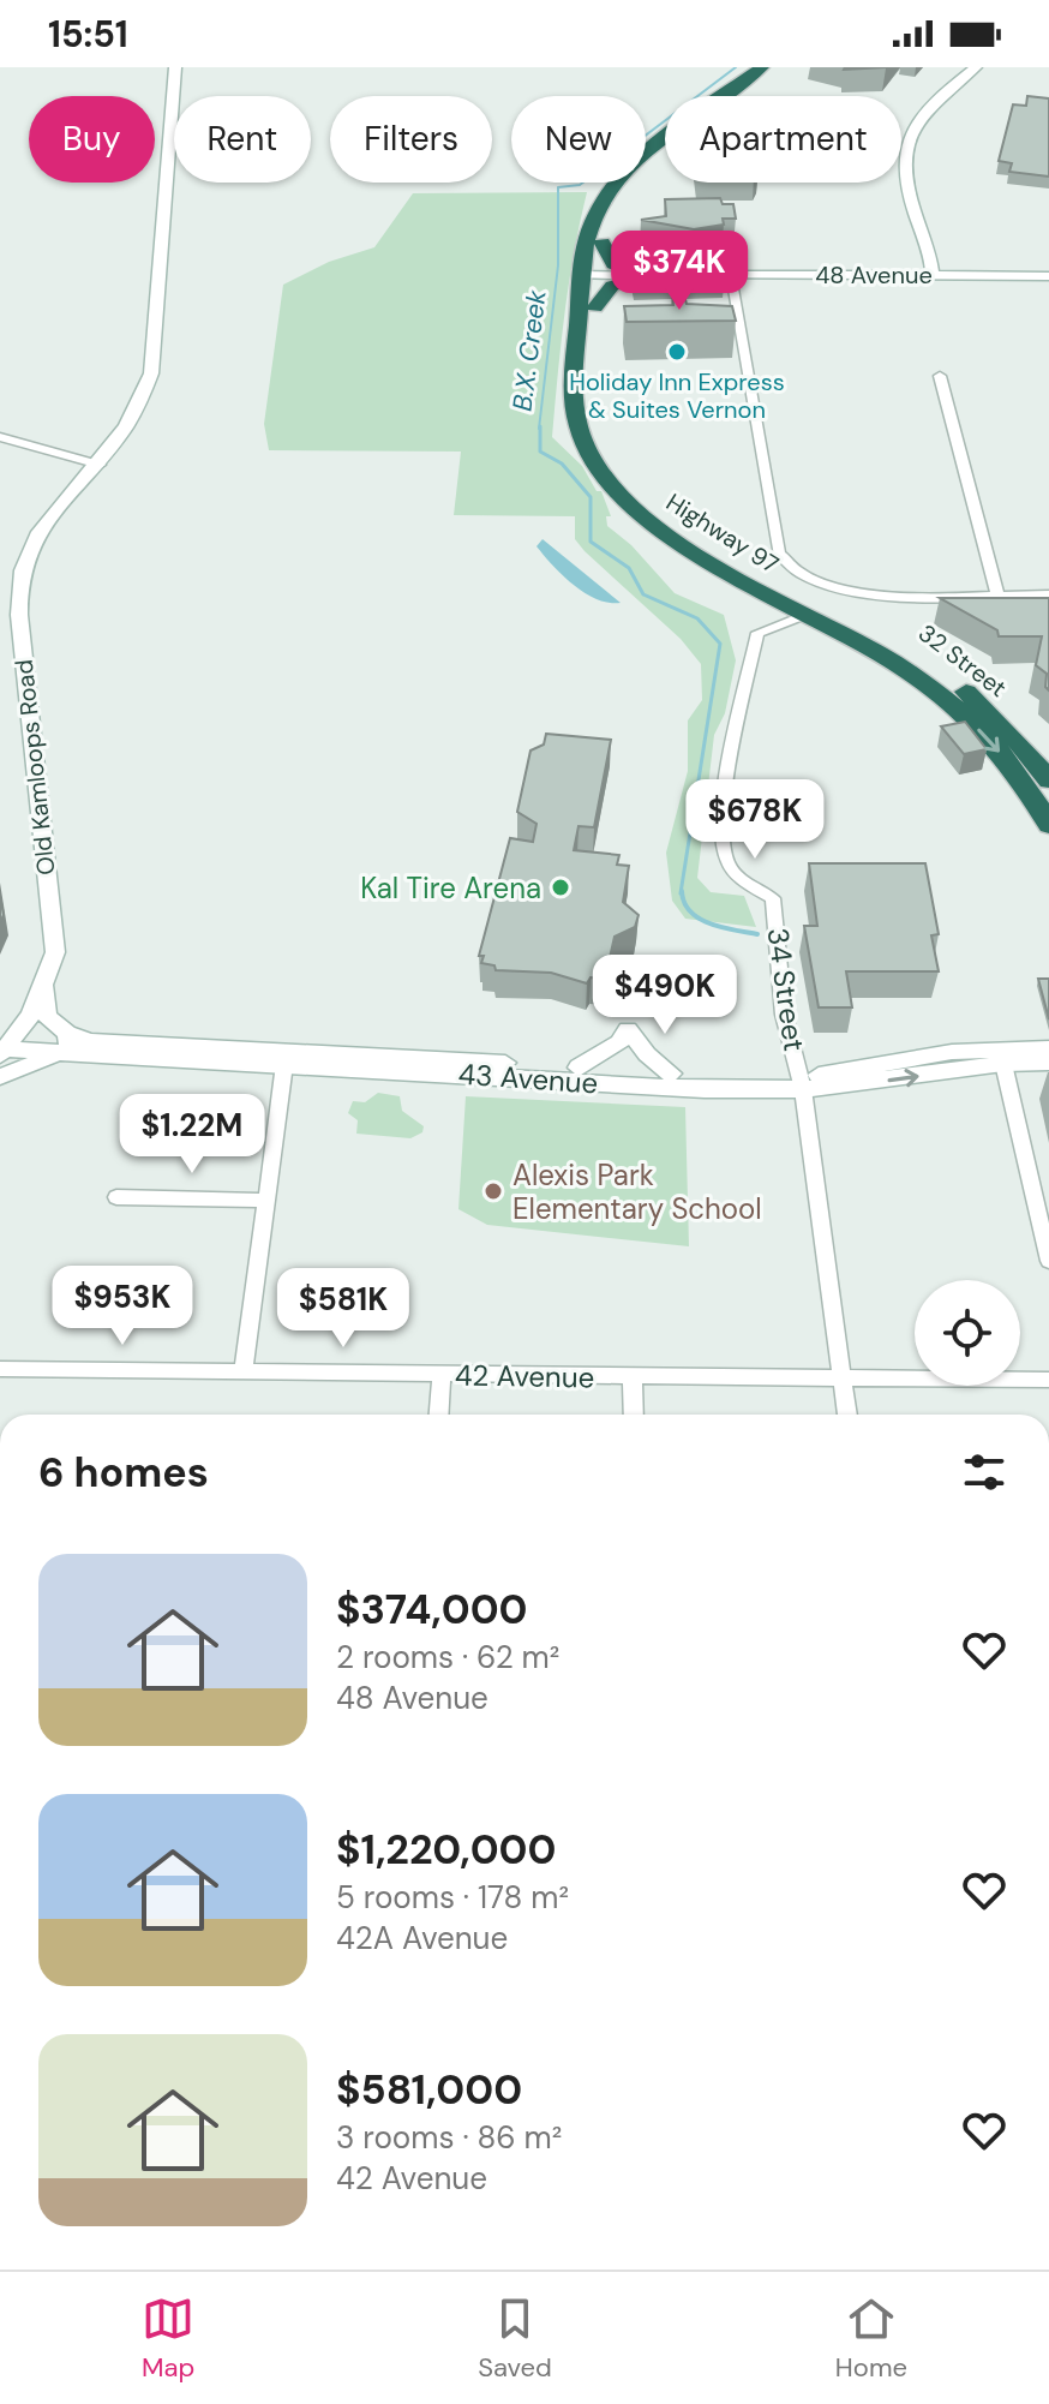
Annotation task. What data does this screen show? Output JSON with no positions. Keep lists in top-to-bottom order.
{
  "streets": {
    "highway": ["Highway 97", "32 Street"],
    "street": [
      "48 Avenue",
      "Old Kamloops Road",
      "34 Street",
      "43 Avenue",
      "42 Avenue"
    ]
  },
  "crossings": [
    ["Highway 97", "32 Street"],
    ["Highway 97", "34 Street"],
    ["Old Kamloops Road", "43 Avenue"],
    ["34 Street", "43 Avenue"],
    ["34 Street", "42 Avenue"]
  ],
  "water": ["B.X. Creek"],
  "places": ["Holiday Inn Express & Suites Vernon", "Kal Tire Arena", "Alexis Park Elementary School"],
  "page": {
    "status": "15:51",
    "chip": [
      "Buy",
      "Rent",
      "Filters",
      "New",
      "Apartment"
    ],
    "price": [
      "$374K",
      "$678K",
      "$490K",
      "$1.22M",
      "$953K",
      "$581K"
    ],
    "heading": "6 homes",
    "list": [
      {
        "name": "$374,000",
        "note": "2 rooms · 62 m² · 48 Avenue"
      },
      {
        "name": "$1,220,000",
        "note": "5 rooms · 178 m² · 42A Avenue"
      },
      {
        "name": "$581,000",
        "note": "3 rooms · 86 m² · 42 Avenue"
      }
    ],
    "tabs": ["Map", "Saved", "Home"]
  }
}
